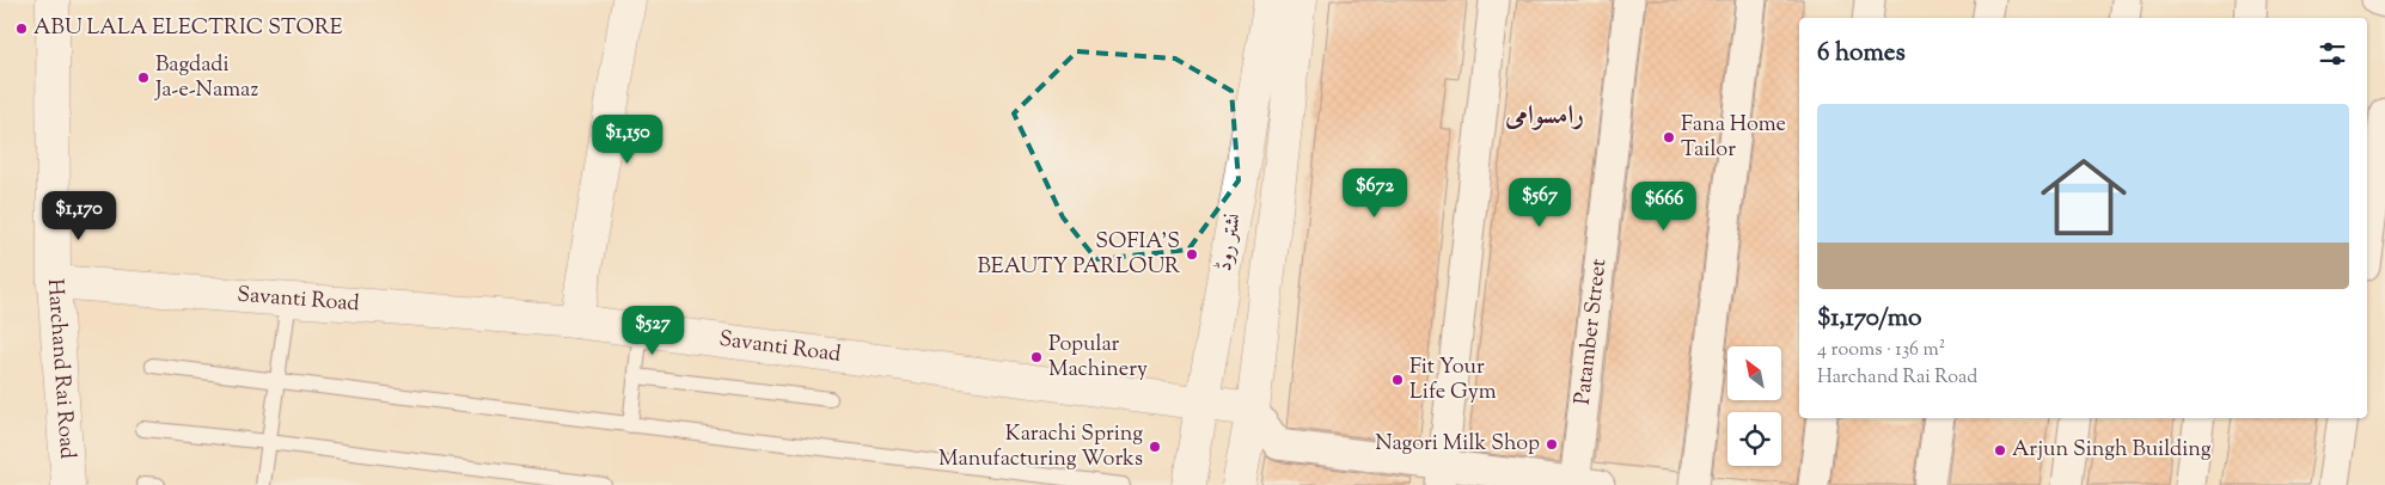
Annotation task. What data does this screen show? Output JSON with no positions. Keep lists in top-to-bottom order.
{
  "streets": {
    "street": [
      "نشتر روڈ",
      "Savanti Road",
      "Patamber Street",
      "Harchand Rai Road"
    ]
  },
  "crossings": [
    ["نشتر روڈ", "Savanti Road"],
    ["Savanti Road", "Harchand Rai Road"]
  ],
  "districts": ["رامسوامی"],
  "places": [
    "ABU LALA ELECTRIC STORE",
    "Bagdadi Ja-e-Namaz",
    "Fana Home Tailor",
    "SOFIA'S BEAUTY PARLOUR",
    "Popular Machinery",
    "Fit Your Life Gym",
    "Nagori Milk Shop",
    "Karachi Spring Manufacturing Works",
    "Arjun Singh Building"
  ],
  "north": "top left",
  "page": {
    "heading": "6 homes",
    "list": [
      {
        "name": "$1,170/mo",
        "note": "4 rooms · 136 m² · Harchand Rai Road"
      }
    ],
    "price": [
      "$1,150",
      "$672",
      "$567",
      "$666",
      "$1,170",
      "$527"
    ]
  }
}
